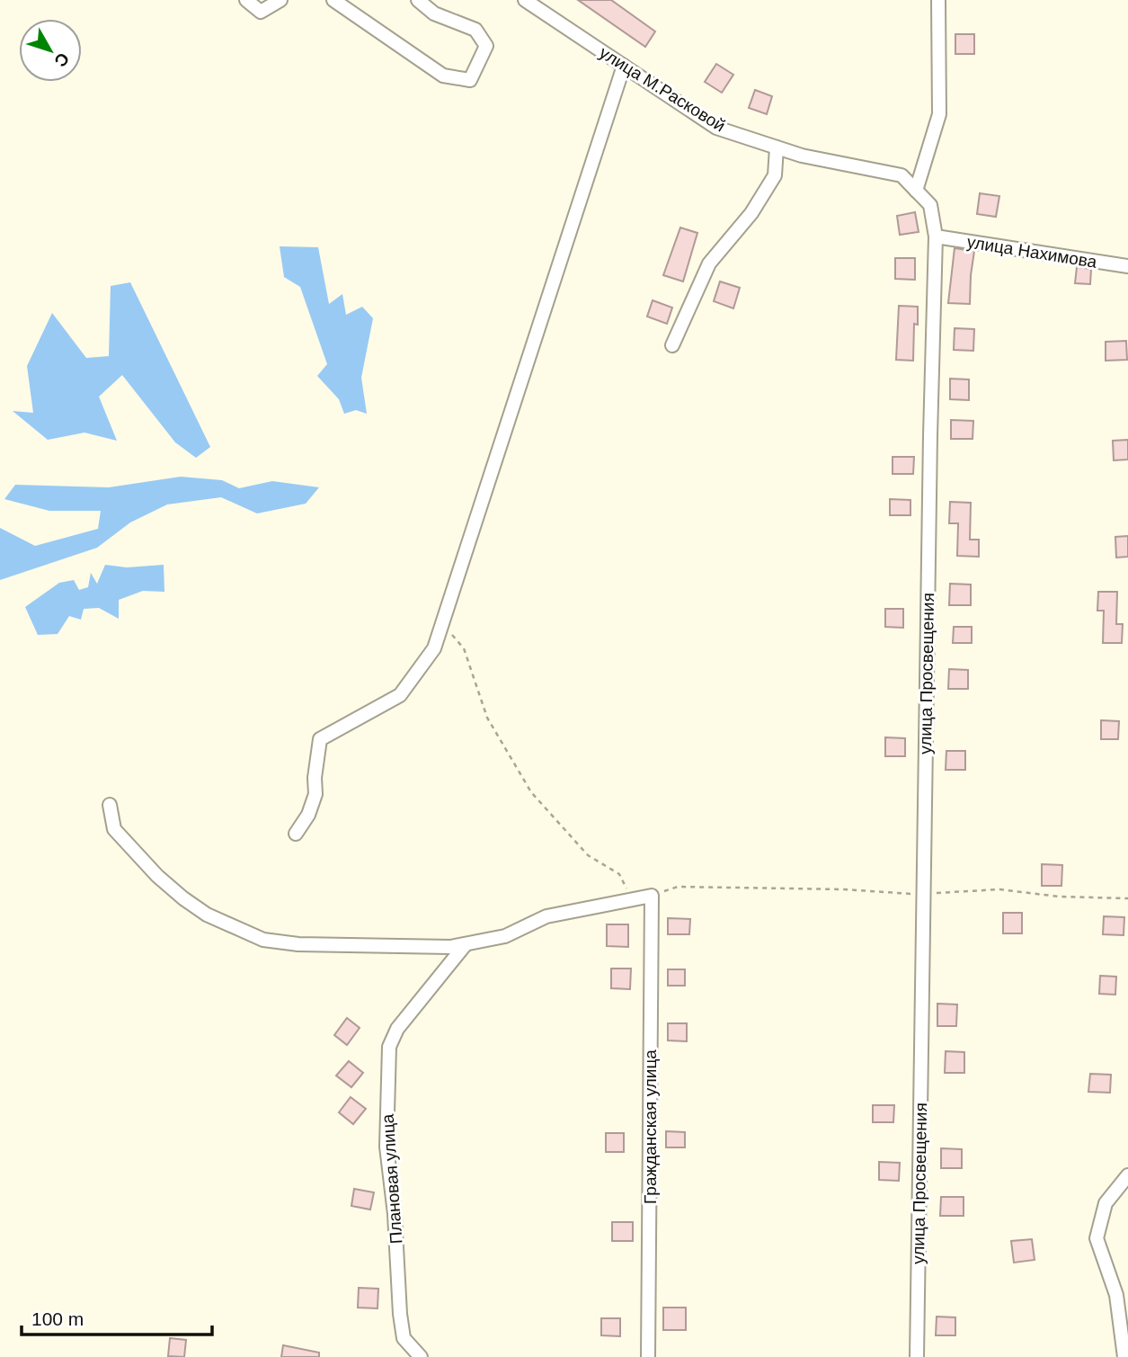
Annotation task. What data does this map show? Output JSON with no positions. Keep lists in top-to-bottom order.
{
  "streets": {
    "street": [
      "улица М.Расковой",
      "улица Нахимова",
      "улица Просвещения",
      "Гражданская улица",
      "Плановая улица"
    ]
  },
  "crossings": [
    ["улица М.Расковой", "улица Просвещения"],
    ["улица Нахимова", "улица Просвещения"]
  ],
  "scale_bar": "100 m",
  "north": "bottom right"
}
